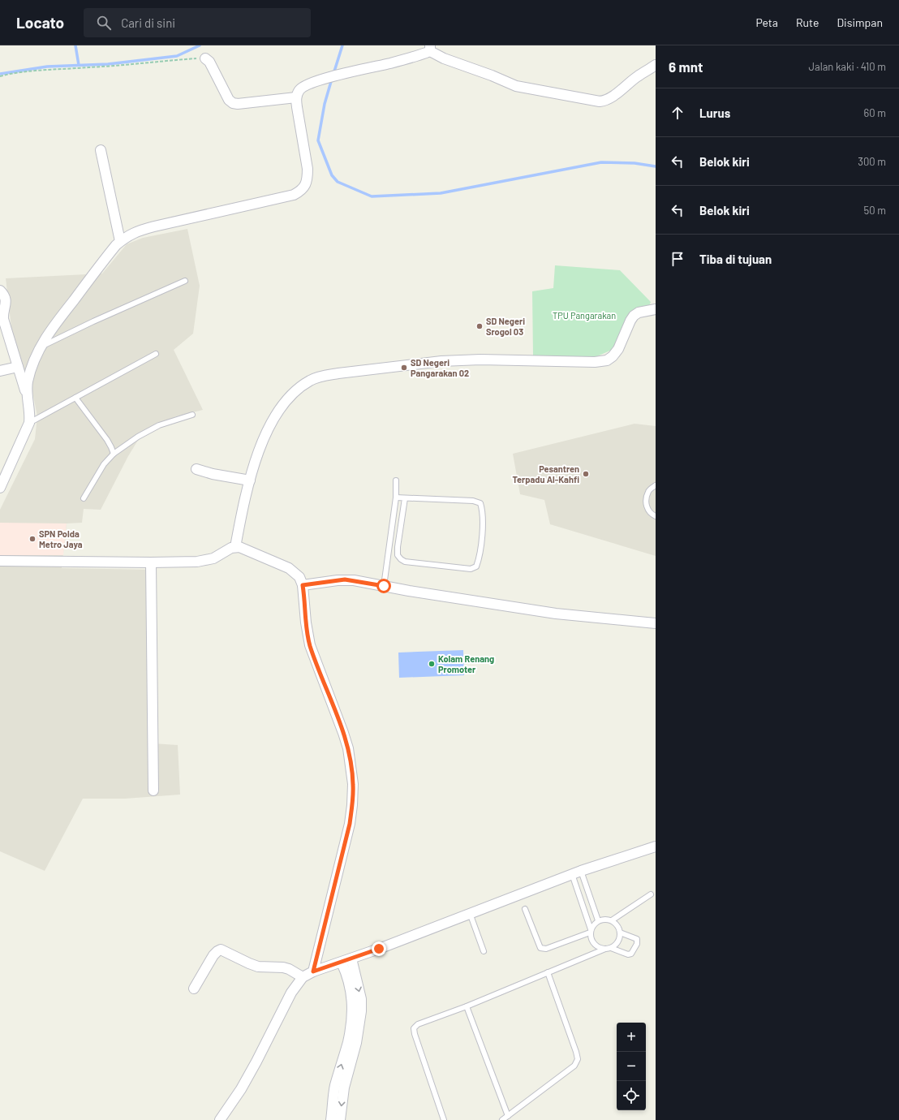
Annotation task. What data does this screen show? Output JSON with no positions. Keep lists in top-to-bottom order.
{
  "parks": ["TPU Pangarakan"],
  "places": [
    "SD Negeri Srogol 03",
    "SD Negeri Pangarakan 02",
    "Pesantren Terpadu Al-Kahfi",
    "SPN Polda Metro Jaya",
    "Kolam Renang Promoter"
  ],
  "page": {
    "header": "Locato",
    "search": "Cari di sini",
    "nav": ["Peta", "Rute", "Disimpan"],
    "heading": ["6 mnt", "Jalan kaki · 410 m"],
    "list": [
      ["Lurus", "60 m"],
      ["Belok kiri", "300 m"],
      ["Belok kiri", "50 m"],
      "Tiba di tujuan"
    ],
    "map_buttons": ["+", "−"]
  }
}
